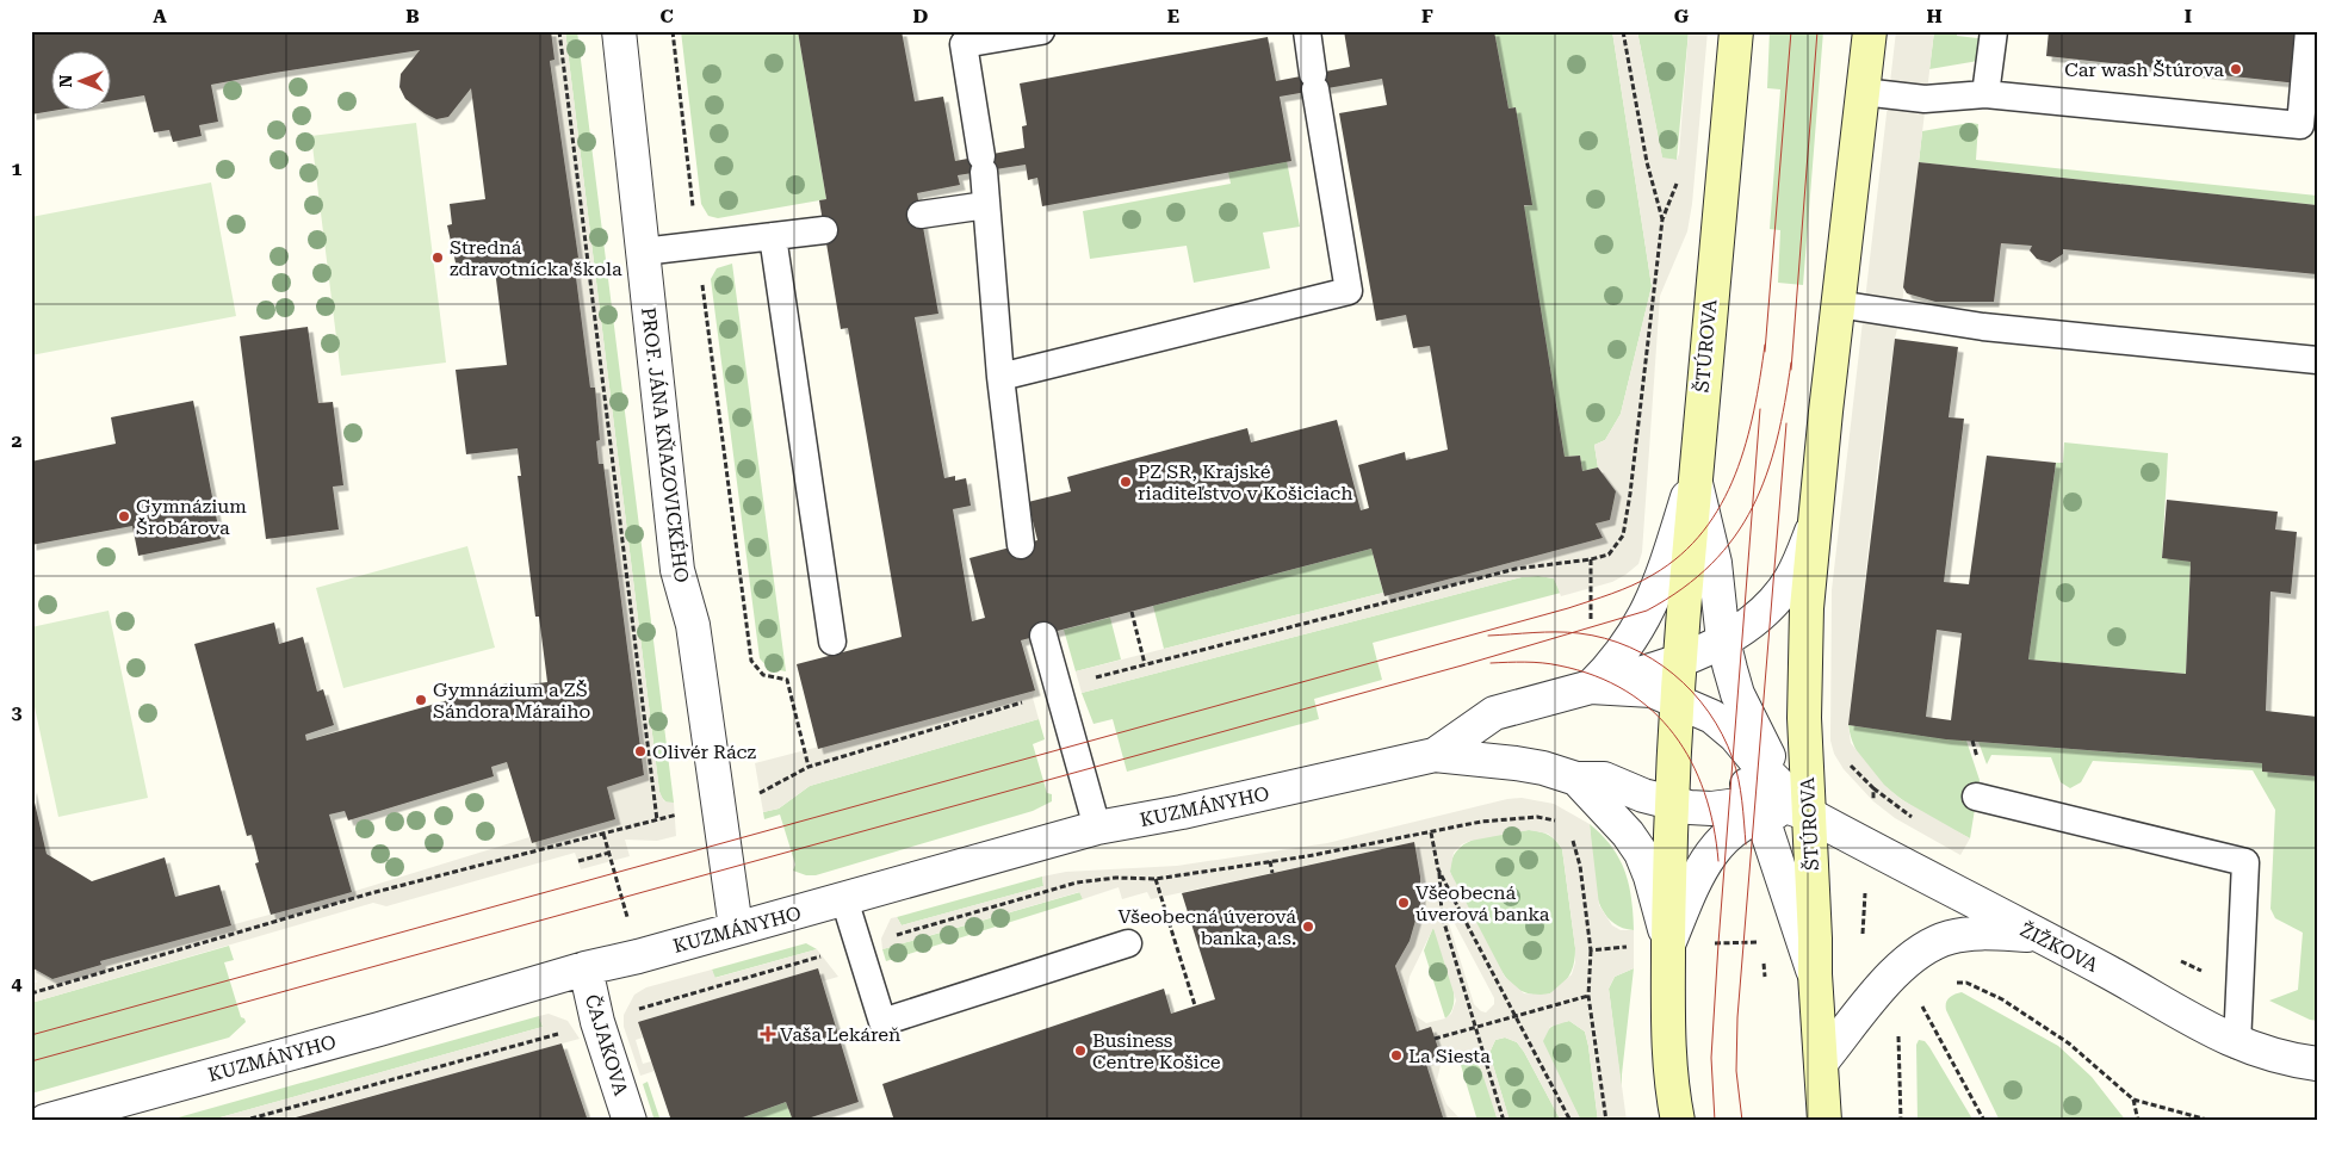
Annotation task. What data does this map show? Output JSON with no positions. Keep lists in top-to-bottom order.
{
  "streets": {
    "street": [
      "ŠTÚROVA",
      "PROF. JÁNA KŇAZOVICKÉHO",
      "KUZMÁNYHO",
      "ŽIŽKOVA",
      "ČAJAKOVA"
    ]
  },
  "crossings": [
    ["ŠTÚROVA", "KUZMÁNYHO"],
    ["ŠTÚROVA", "ŽIŽKOVA"],
    ["PROF. JÁNA KŇAZOVICKÉHO", "KUZMÁNYHO"],
    ["KUZMÁNYHO", "ČAJAKOVA"]
  ],
  "places": {
    "other": [
      "Car wash Štúrova",
      "Stredná zdravotnícka škola",
      "PZ SR, Krajské riaditeľstvo v Košiciach",
      "Gymnázium Šrobárova",
      "Gymnázium a ZŠ Sándora Máraiho",
      "Olivér Rácz",
      "Všeobecná úverová banka",
      "Všeobecná úverová banka, a.s.",
      "Business Centre Košice",
      "La Siesta"
    ],
    "health": ["Vaša Lekáreň"]
  },
  "north": "left",
  "grid": {
    "columns": [
      "A",
      "B",
      "C",
      "D",
      "E",
      "F",
      "G",
      "H",
      "I"
    ],
    "rows": [
      "1",
      "2",
      "3",
      "4"
    ]
  }
}
